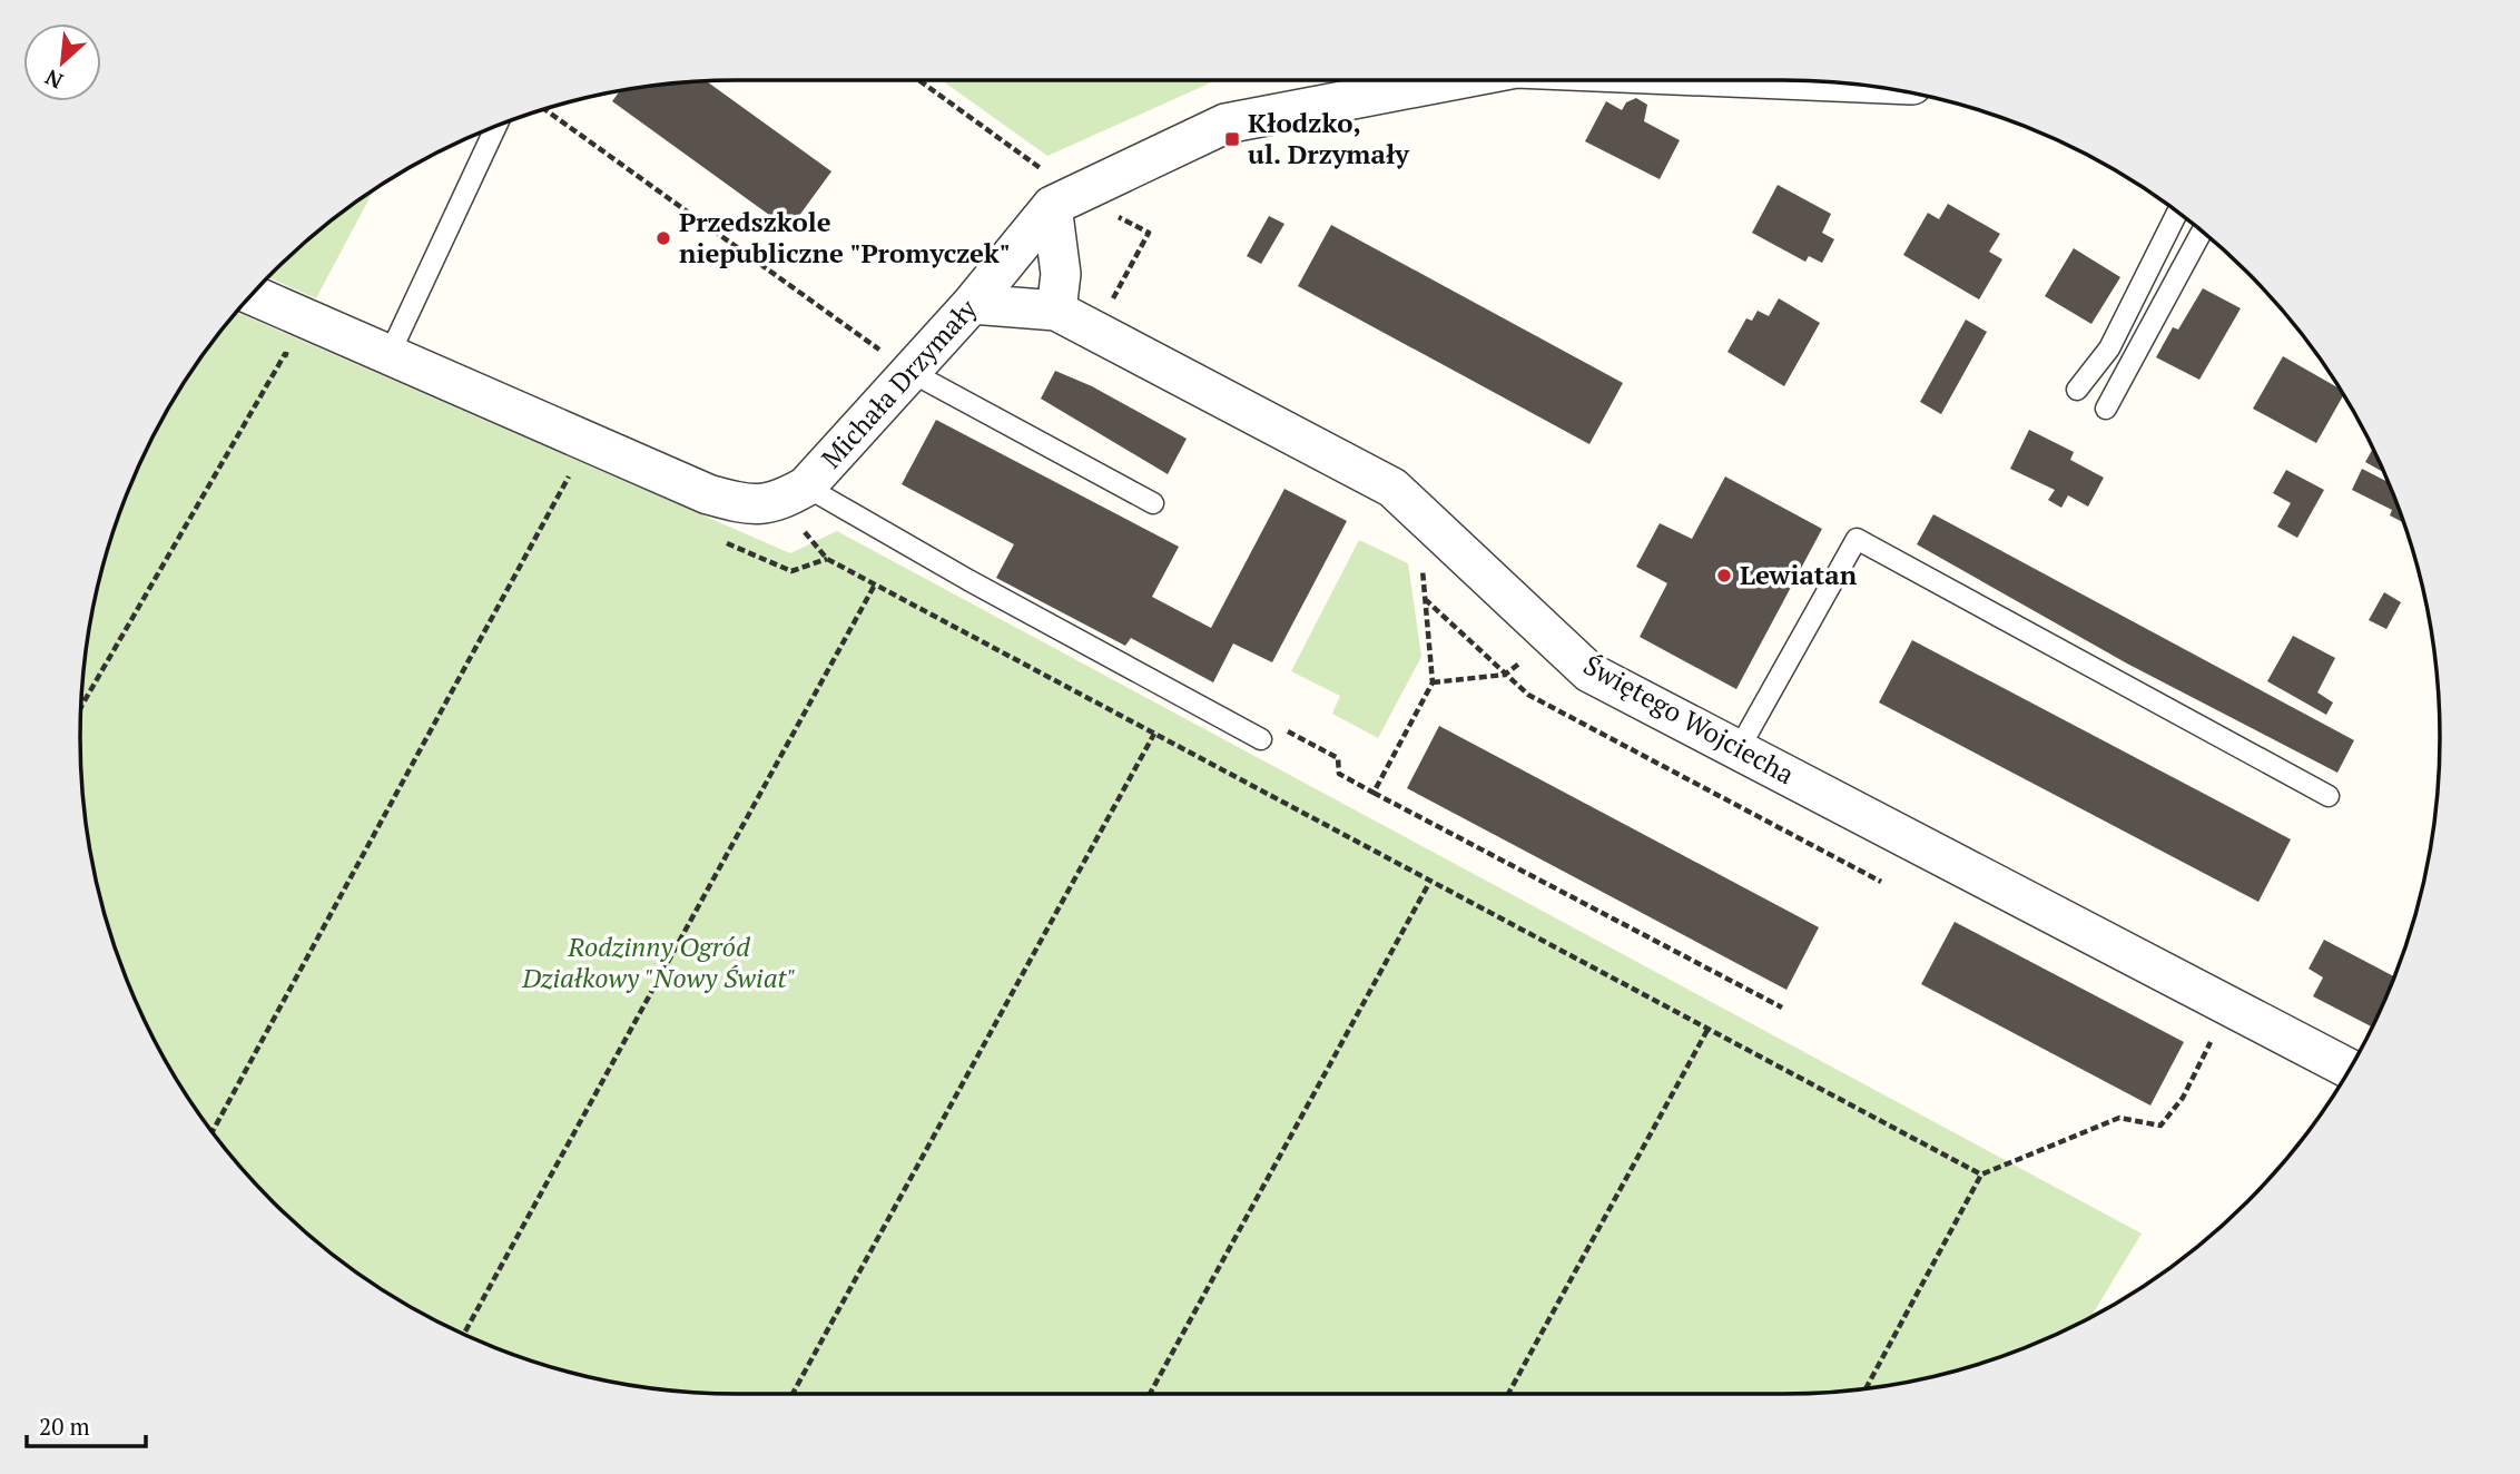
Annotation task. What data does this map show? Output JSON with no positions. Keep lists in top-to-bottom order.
{
  "streets": {
    "street": ["Michała Drzymały", "Świętego Wojciecha"]
  },
  "crossings": [
    ["Michała Drzymały", "Świętego Wojciecha"]
  ],
  "parks": ["Rodzinny Ogród Działkowy \"Nowy Świat\""],
  "places": {
    "transit": ["Kłodzko, ul. Drzymały"],
    "other": ["Przedszkole niepubliczne \"Promyczek\"", "Lewiatan"]
  },
  "scale_bar": "20 m",
  "north": "bottom left"
}
